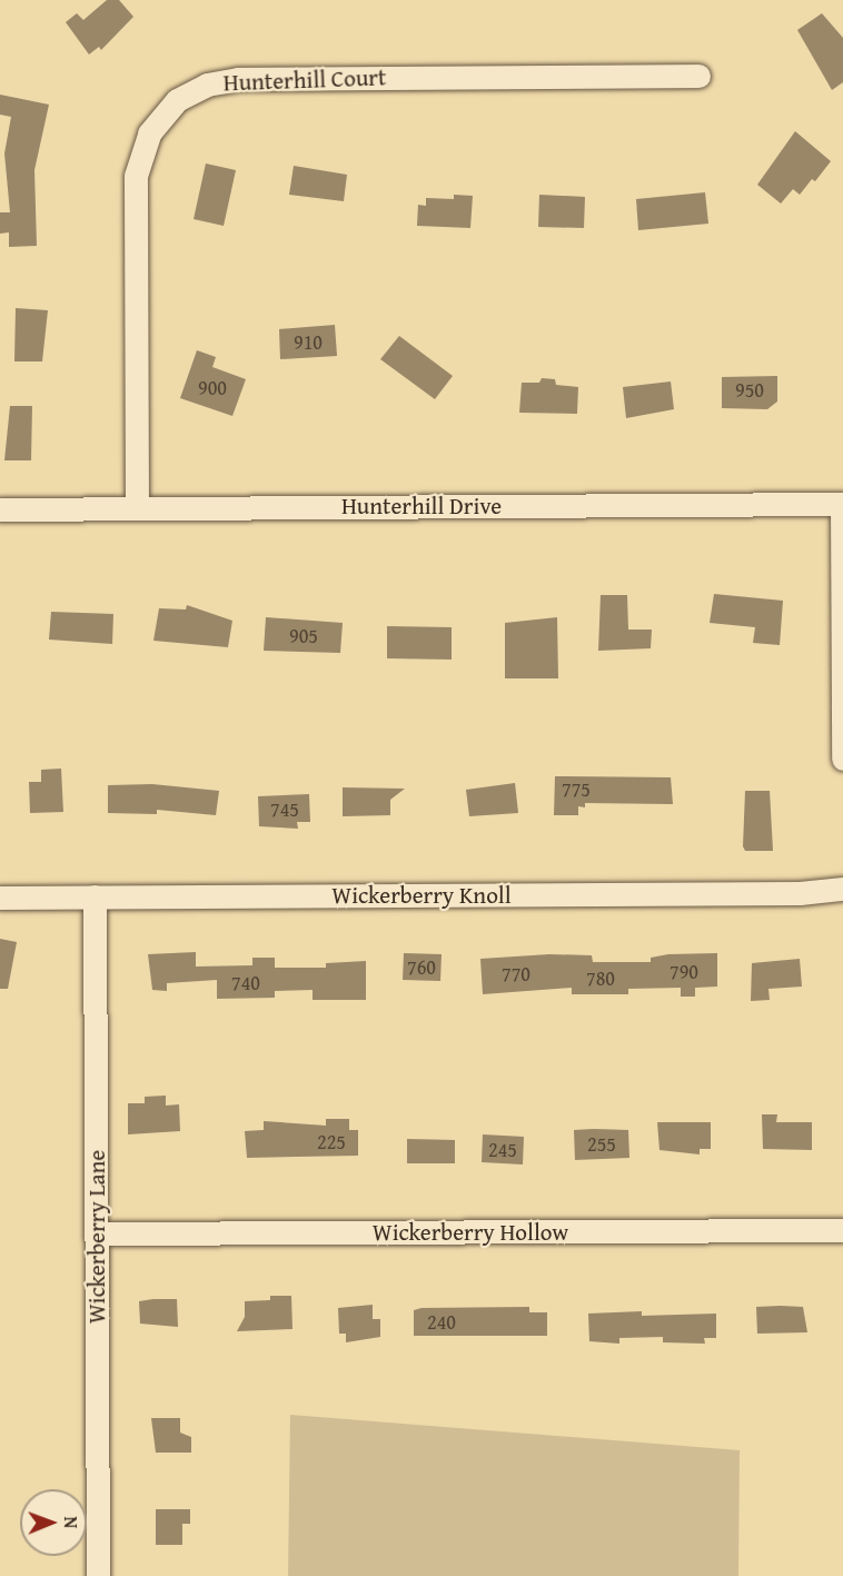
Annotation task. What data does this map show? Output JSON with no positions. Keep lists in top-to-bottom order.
{
  "streets": {
    "street": [
      "Hunterhill Court",
      "Hunterhill Drive",
      "Wickerberry Knoll",
      "Wickerberry Hollow",
      "Wickerberry Lane"
    ]
  },
  "crossings": [
    ["Hunterhill Court", "Hunterhill Drive"],
    ["Wickerberry Knoll", "Wickerberry Lane"],
    ["Wickerberry Hollow", "Wickerberry Lane"]
  ],
  "house_numbers": [
    "910",
    "900",
    "950",
    "905",
    "775",
    "745",
    "760",
    "790",
    "770",
    "780",
    "740",
    "225",
    "255",
    "245",
    "240"
  ],
  "north": "right"
}
